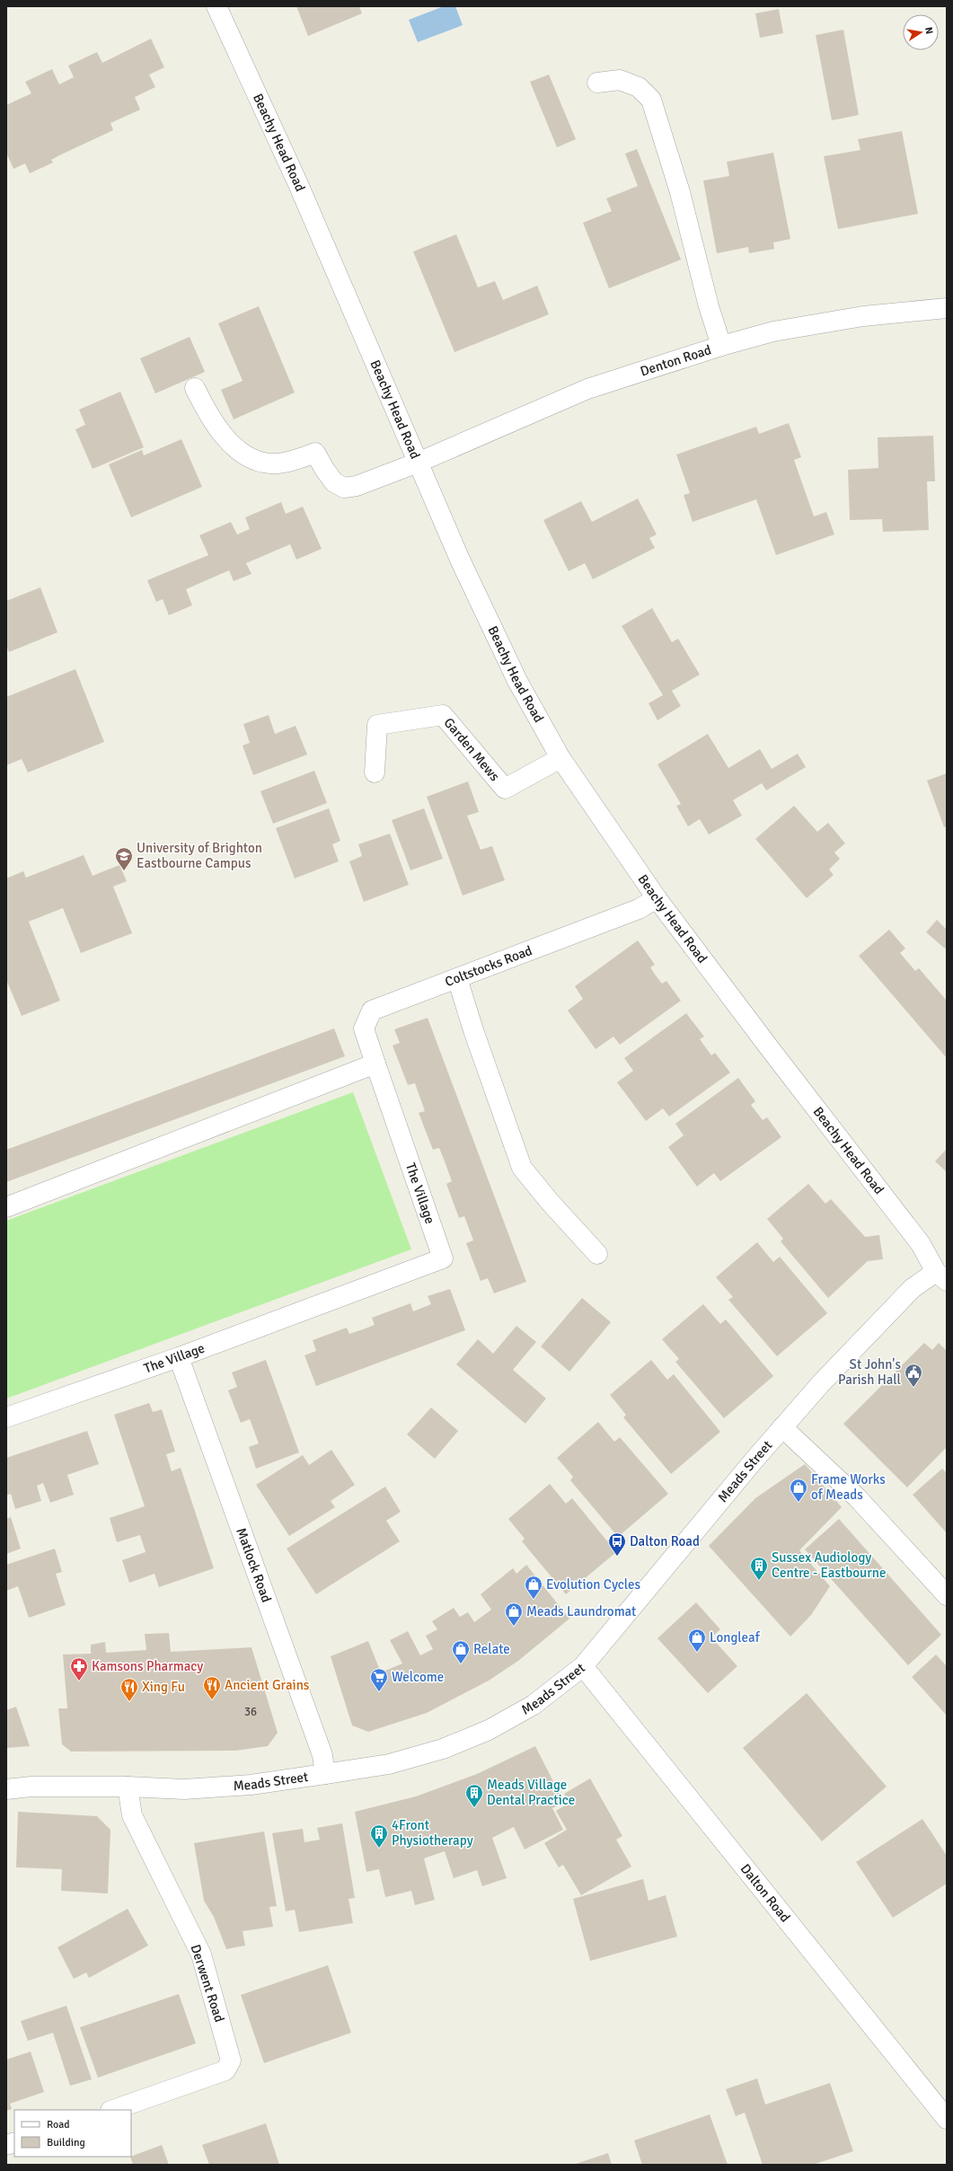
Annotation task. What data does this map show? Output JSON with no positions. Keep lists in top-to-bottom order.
{
  "streets": {
    "street": [
      "Beachy Head Road",
      "Denton Road",
      "Garden Mews",
      "Coltstocks Road",
      "The Village",
      "Meads Street",
      "Matlock Road",
      "Dalton Road",
      "Derwent Road"
    ]
  },
  "crossings": [
    ["Beachy Head Road", "Denton Road"],
    ["Beachy Head Road", "Garden Mews"],
    ["Beachy Head Road", "Coltstocks Road"],
    ["Beachy Head Road", "Meads Street"],
    ["Coltstocks Road", "The Village"],
    ["The Village", "Matlock Road"],
    ["Meads Street", "Matlock Road"],
    ["Meads Street", "Dalton Road"],
    ["Meads Street", "Derwent Road"]
  ],
  "places": {
    "school or university": ["University of Brighton Eastbourne Campus"],
    "public building": ["St John's Parish Hall"],
    "shop": [
      "Frame Works of Meads",
      "Evolution Cycles",
      "Meads Laundromat",
      "Longleaf",
      "Relate"
    ],
    "bus stop": ["Dalton Road"],
    "building": ["Sussex Audiology Centre - Eastbourne", "Meads Village Dental Practice", "4Front Physiotherapy"],
    "pharmacy": ["Kamsons Pharmacy"],
    "supermarket": ["Welcome"],
    "restaurant": ["Ancient Grains", "Xing Fu"]
  },
  "house_numbers": ["36"],
  "legend": ["Road", "Building"],
  "north": "right"
}
